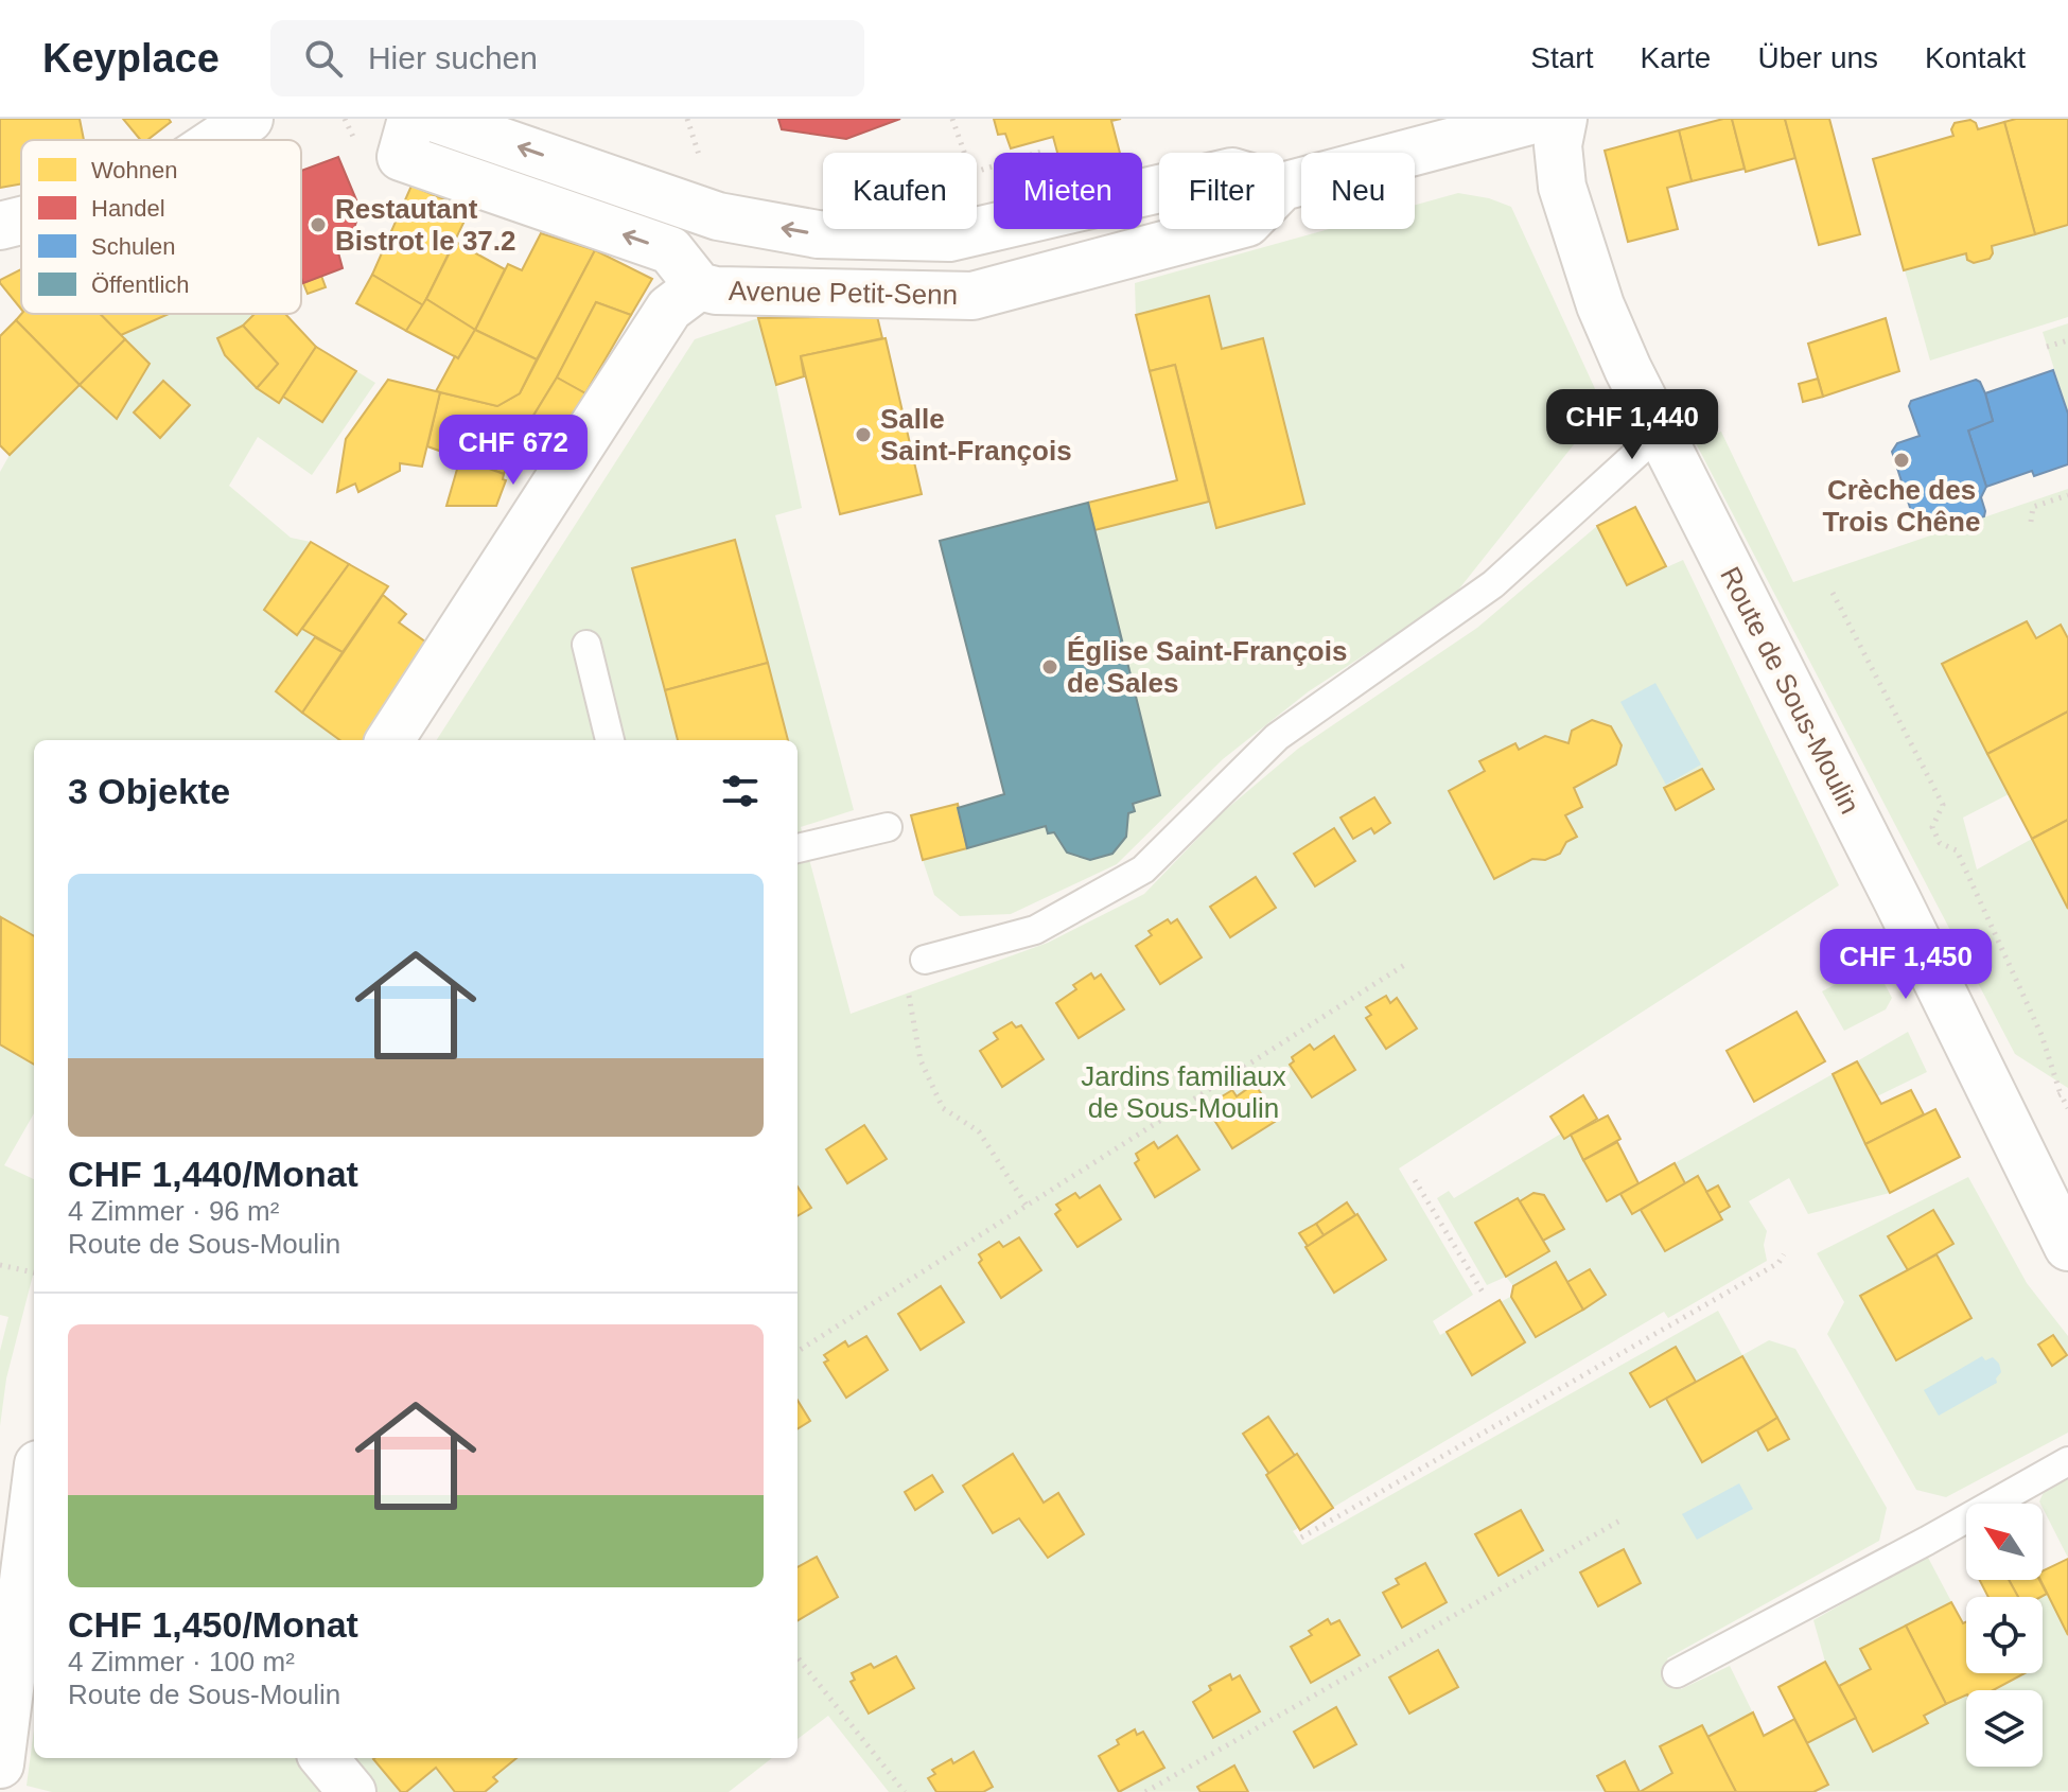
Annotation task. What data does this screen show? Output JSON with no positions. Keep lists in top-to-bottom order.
{
  "streets": {
    "street": ["Avenue Petit-Senn", "Route de Sous-Moulin"]
  },
  "parks": ["Jardins familiaux de Sous-Moulin"],
  "places": [
    "Restautant Bistrot le 37.2",
    "Salle Saint-François",
    "Crèche des Trois Chêne",
    "Église Saint-François de Sales"
  ],
  "legend": [
    "Wohnen",
    "Handel",
    "Schulen",
    "Öffentlich"
  ],
  "north": "top left",
  "page": {
    "header": "Keyplace",
    "search": "Hier suchen",
    "nav": [
      "Start",
      "Karte",
      "Über uns",
      "Kontakt"
    ],
    "chip": [
      "Kaufen",
      "Mieten",
      "Filter",
      "Neu"
    ],
    "price": ["CHF 1,440", "CHF 672", "CHF 1,450"],
    "heading": "3 Objekte",
    "list": [
      {
        "name": "CHF 1,440/Monat",
        "note": "4 Zimmer · 96 m² · Route de Sous-Moulin"
      },
      {
        "name": "CHF 1,450/Monat",
        "note": "4 Zimmer · 100 m² · Route de Sous-Moulin"
      }
    ]
  }
}
